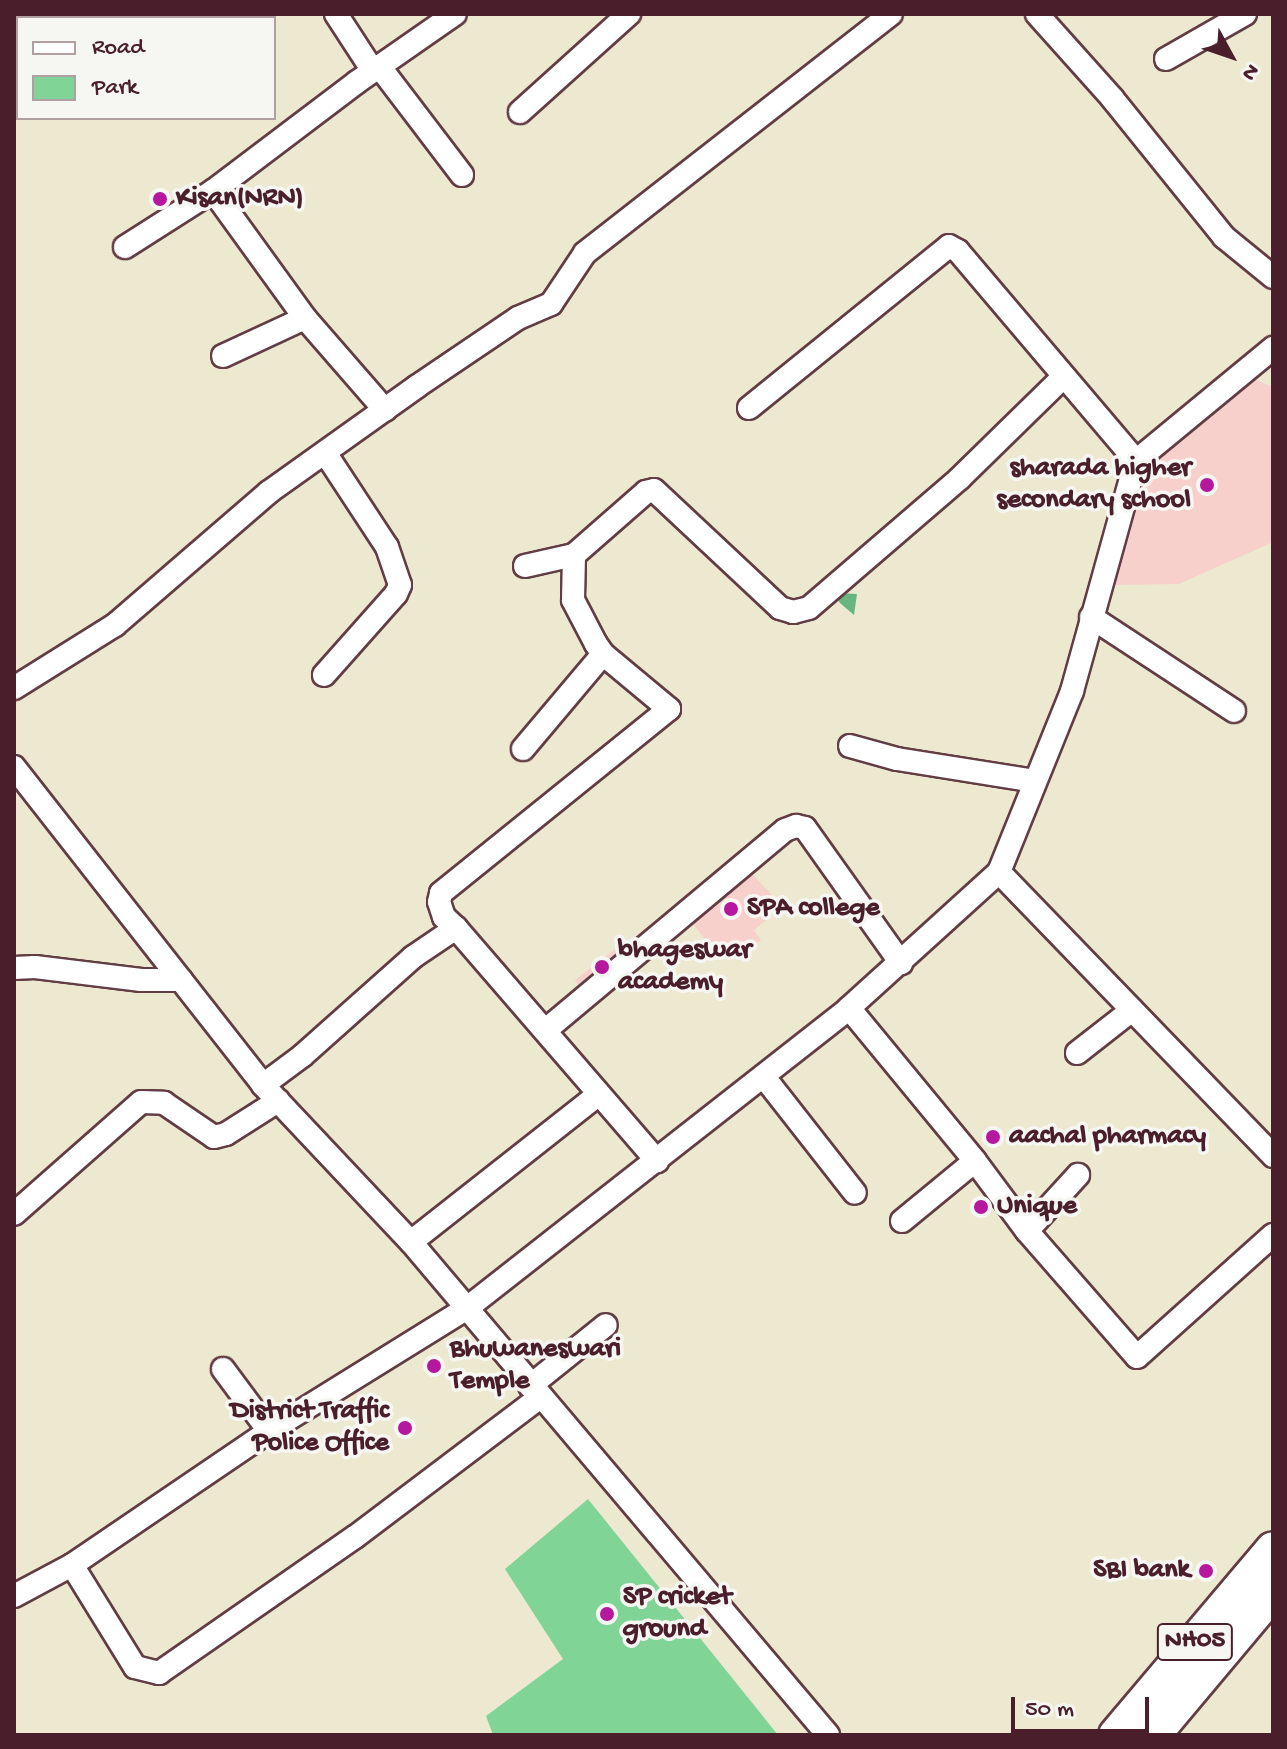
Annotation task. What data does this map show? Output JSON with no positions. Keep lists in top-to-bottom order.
{
  "streets": {
    "main road": ["NH05"]
  },
  "places": [
    "Kisan(NRN)",
    "sharada higher secondary school",
    "SPA college",
    "bhageswar academy",
    "aachal pharmacy",
    "Unique",
    "Bhuwaneswari Temple",
    "District Traffic Police Office",
    "SBI bank",
    "SP cricket ground"
  ],
  "legend": ["Road", "Park"],
  "scale_bar": "50 m",
  "north": "bottom right"
}
